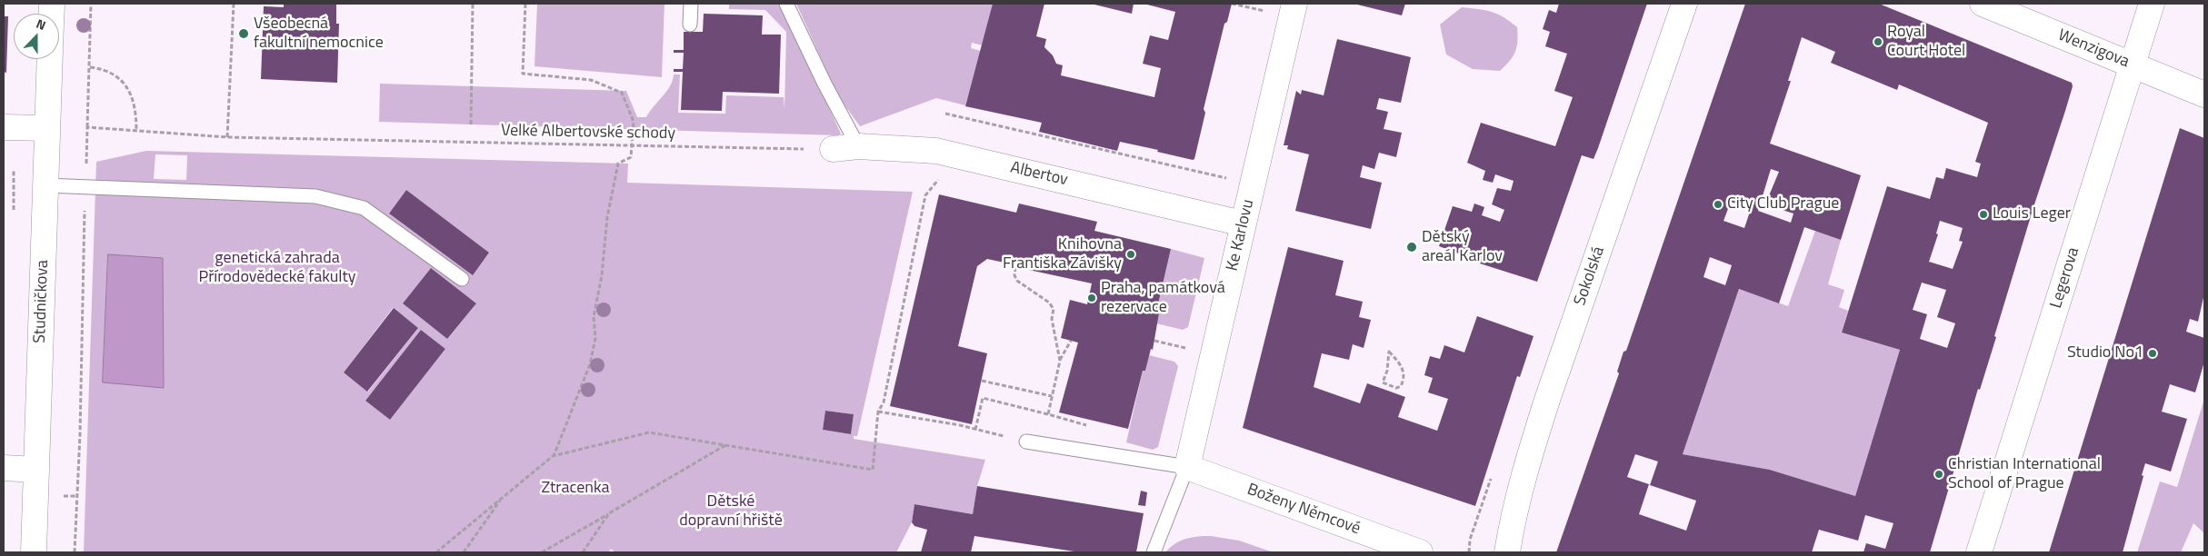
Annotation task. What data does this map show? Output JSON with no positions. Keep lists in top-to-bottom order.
{
  "streets": {
    "street": [
      "Wenzigova",
      "Albertov",
      "Ke Karlovu",
      "Sokolská",
      "Legerova",
      "Studničkova",
      "Boženy Němcové"
    ],
    "path": ["Velké Albertovské schody"]
  },
  "crossings": [
    ["Wenzigova", "Legerova"],
    ["Velké Albertovské schody", "Albertov"],
    ["Albertov", "Ke Karlovu"],
    ["Ke Karlovu", "Boženy Němcové"]
  ],
  "parks": ["genetická zahrada Přírodovědecké fakulty", "Ztracenka", "Dětské dopravní hřiště"],
  "places": [
    "Všeobecná fakultní nemocnice",
    "Royal Court Hotel",
    "City Club Prague",
    "Louis Leger",
    "Dětský areál Karlov",
    "Knihovna Františka Závišky",
    "Praha, památková rezervace",
    "Studio No1",
    "Christian International School of Prague"
  ],
  "north": "top"
}
